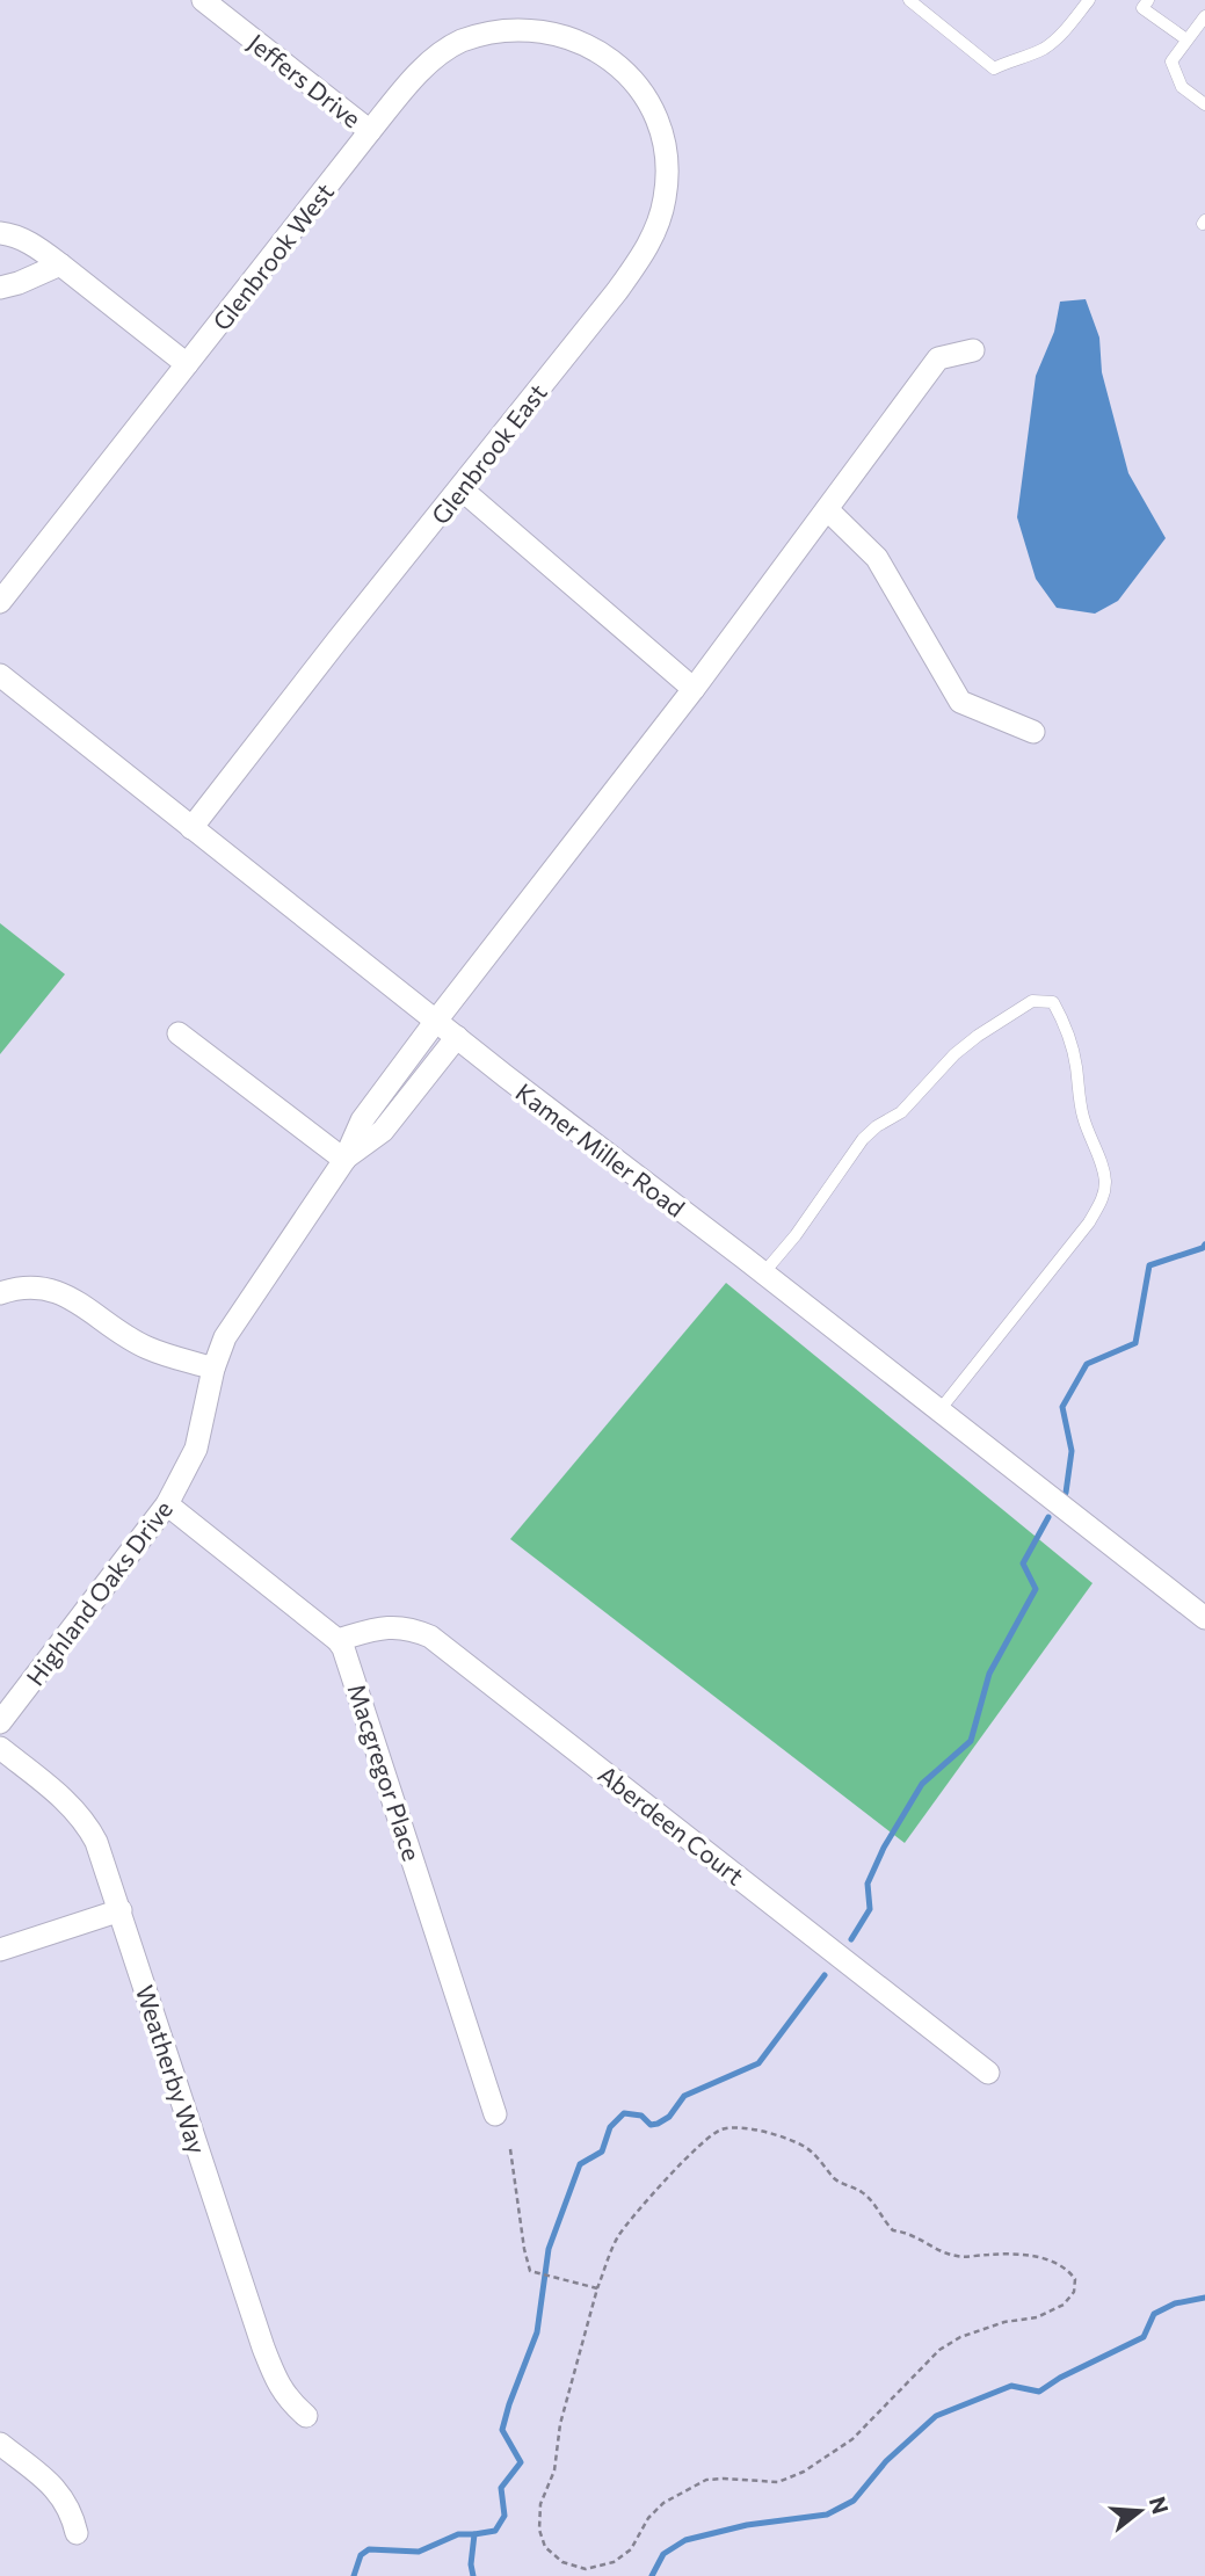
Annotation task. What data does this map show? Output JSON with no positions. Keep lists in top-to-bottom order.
{
  "streets": {
    "street": [
      "Jeffers Drive",
      "Glenbrook West",
      "Glenbrook East",
      "Kamer Miller Road",
      "Highland Oaks Drive",
      "Macgregor Place",
      "Aberdeen Court",
      "Weatherby Way"
    ]
  },
  "crossings": [
    ["Jeffers Drive", "Glenbrook West"],
    ["Glenbrook West", "Glenbrook East"],
    ["Glenbrook East", "Kamer Miller Road"],
    ["Kamer Miller Road", "Highland Oaks Drive"],
    ["Highland Oaks Drive", "Macgregor Place"],
    ["Macgregor Place", "Aberdeen Court"]
  ],
  "north": "right"
}
